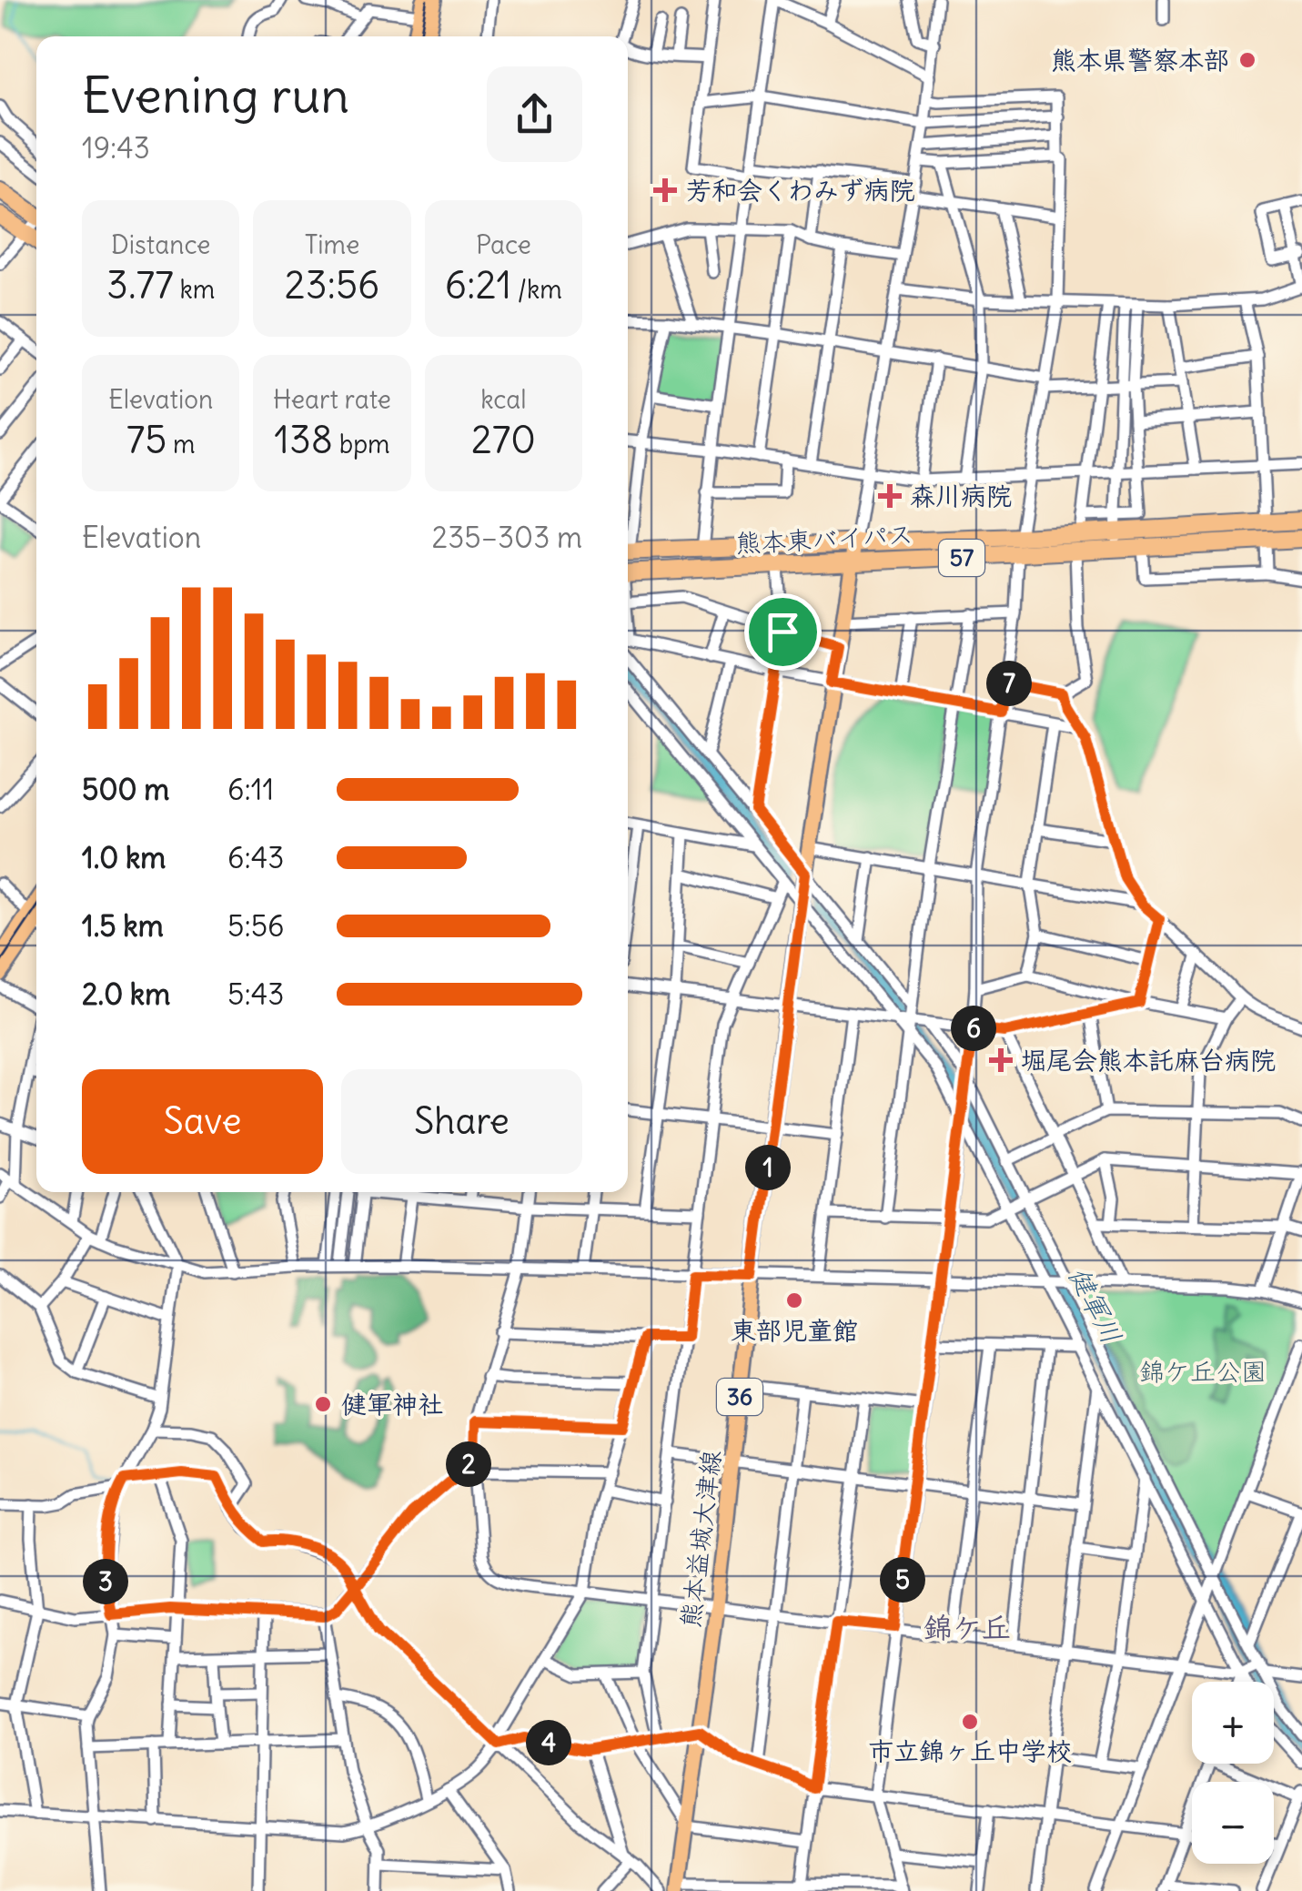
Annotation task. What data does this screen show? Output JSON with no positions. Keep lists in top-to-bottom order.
{
  "streets": {
    "highway": ["熊本東バイパス", "57"],
    "main road": ["36", "熊本益城大津線"]
  },
  "crossings": [
    ["熊本東バイパス", "熊本益城大津線"]
  ],
  "districts": ["錦ケ丘"],
  "water": ["健軍川"],
  "parks": ["錦ケ丘公園"],
  "places": {
    "other": [
      "熊本県警察本部",
      "東部児童館",
      "健軍神社",
      "市立錦ヶ丘中学校"
    ],
    "health": ["芳和会くわみず病院", "森川病院", "堀尾会熊本託麻台病院"]
  },
  "page": {
    "heading": ["Evening run", "19:43"],
    "stats": [
      ["Distance", "3.77 km"],
      ["Time", "23:56"],
      ["Pace", "6:21 /km"],
      ["Elevation", "75 m"],
      ["Heart rate", "138 bpm"],
      ["kcal", "270"]
    ],
    "chart": ["Elevation", "235–303 m"],
    "pins": [
      "7",
      "6",
      "1",
      "2",
      "5",
      "3",
      "4"
    ],
    "list": [
      {
        "name": "500 m",
        "note": "6:11"
      },
      {
        "name": "1.0 km",
        "note": "6:43"
      },
      {
        "name": "1.5 km",
        "note": "5:56"
      },
      {
        "name": "2.0 km",
        "note": "5:43"
      }
    ],
    "buttons": ["Save", "Share"],
    "map_buttons": ["+", "−"]
  }
}
